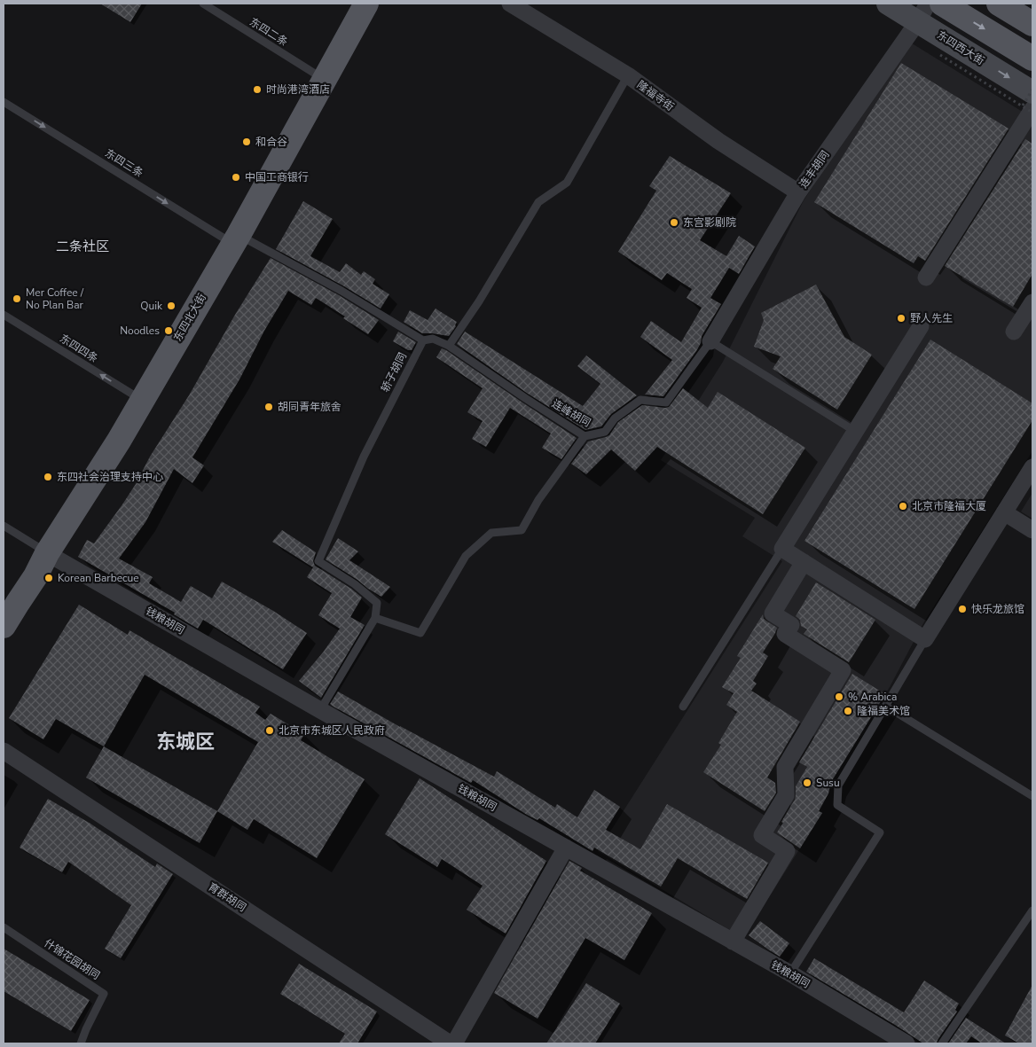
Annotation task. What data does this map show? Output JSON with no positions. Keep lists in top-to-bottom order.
{
  "streets": {
    "main road": ["东四北大街"],
    "street": [
      "东四西大街",
      "隆福寺街",
      "连丰胡同",
      "钱粮胡同",
      "育群胡同"
    ],
    "lane": [
      "东四二条",
      "东四三条",
      "东四四条",
      "轿子胡同",
      "连峰胡同",
      "什锦花园胡同"
    ]
  },
  "crossings": [
    ["东四二条", "东四北大街"],
    ["东四西大街", "连丰胡同"],
    ["隆福寺街", "连丰胡同"],
    ["东四三条", "东四北大街"],
    ["东四三条", "轿子胡同"],
    ["连丰胡同", "连峰胡同"],
    ["东四北大街", "东四四条"],
    ["东四北大街", "钱粮胡同"]
  ],
  "one_way": ["东四西大街", "东四三条", "东四四条"],
  "districts": ["二条社区", "东城区"],
  "places": [
    "时尚港湾酒店",
    "和合谷",
    "中国工商银行",
    "东宫影剧院",
    "Mer Coffee / No Plan Bar",
    "Quik",
    "野人先生",
    "Noodles",
    "胡同青年旅舍",
    "东四社会治理支持中心",
    "北京市隆福大厦",
    "Korean Barbecue",
    "快乐龙旅馆",
    "% Arabica",
    "隆福美术馆",
    "北京市东城区人民政府",
    "Susu"
  ]
}
